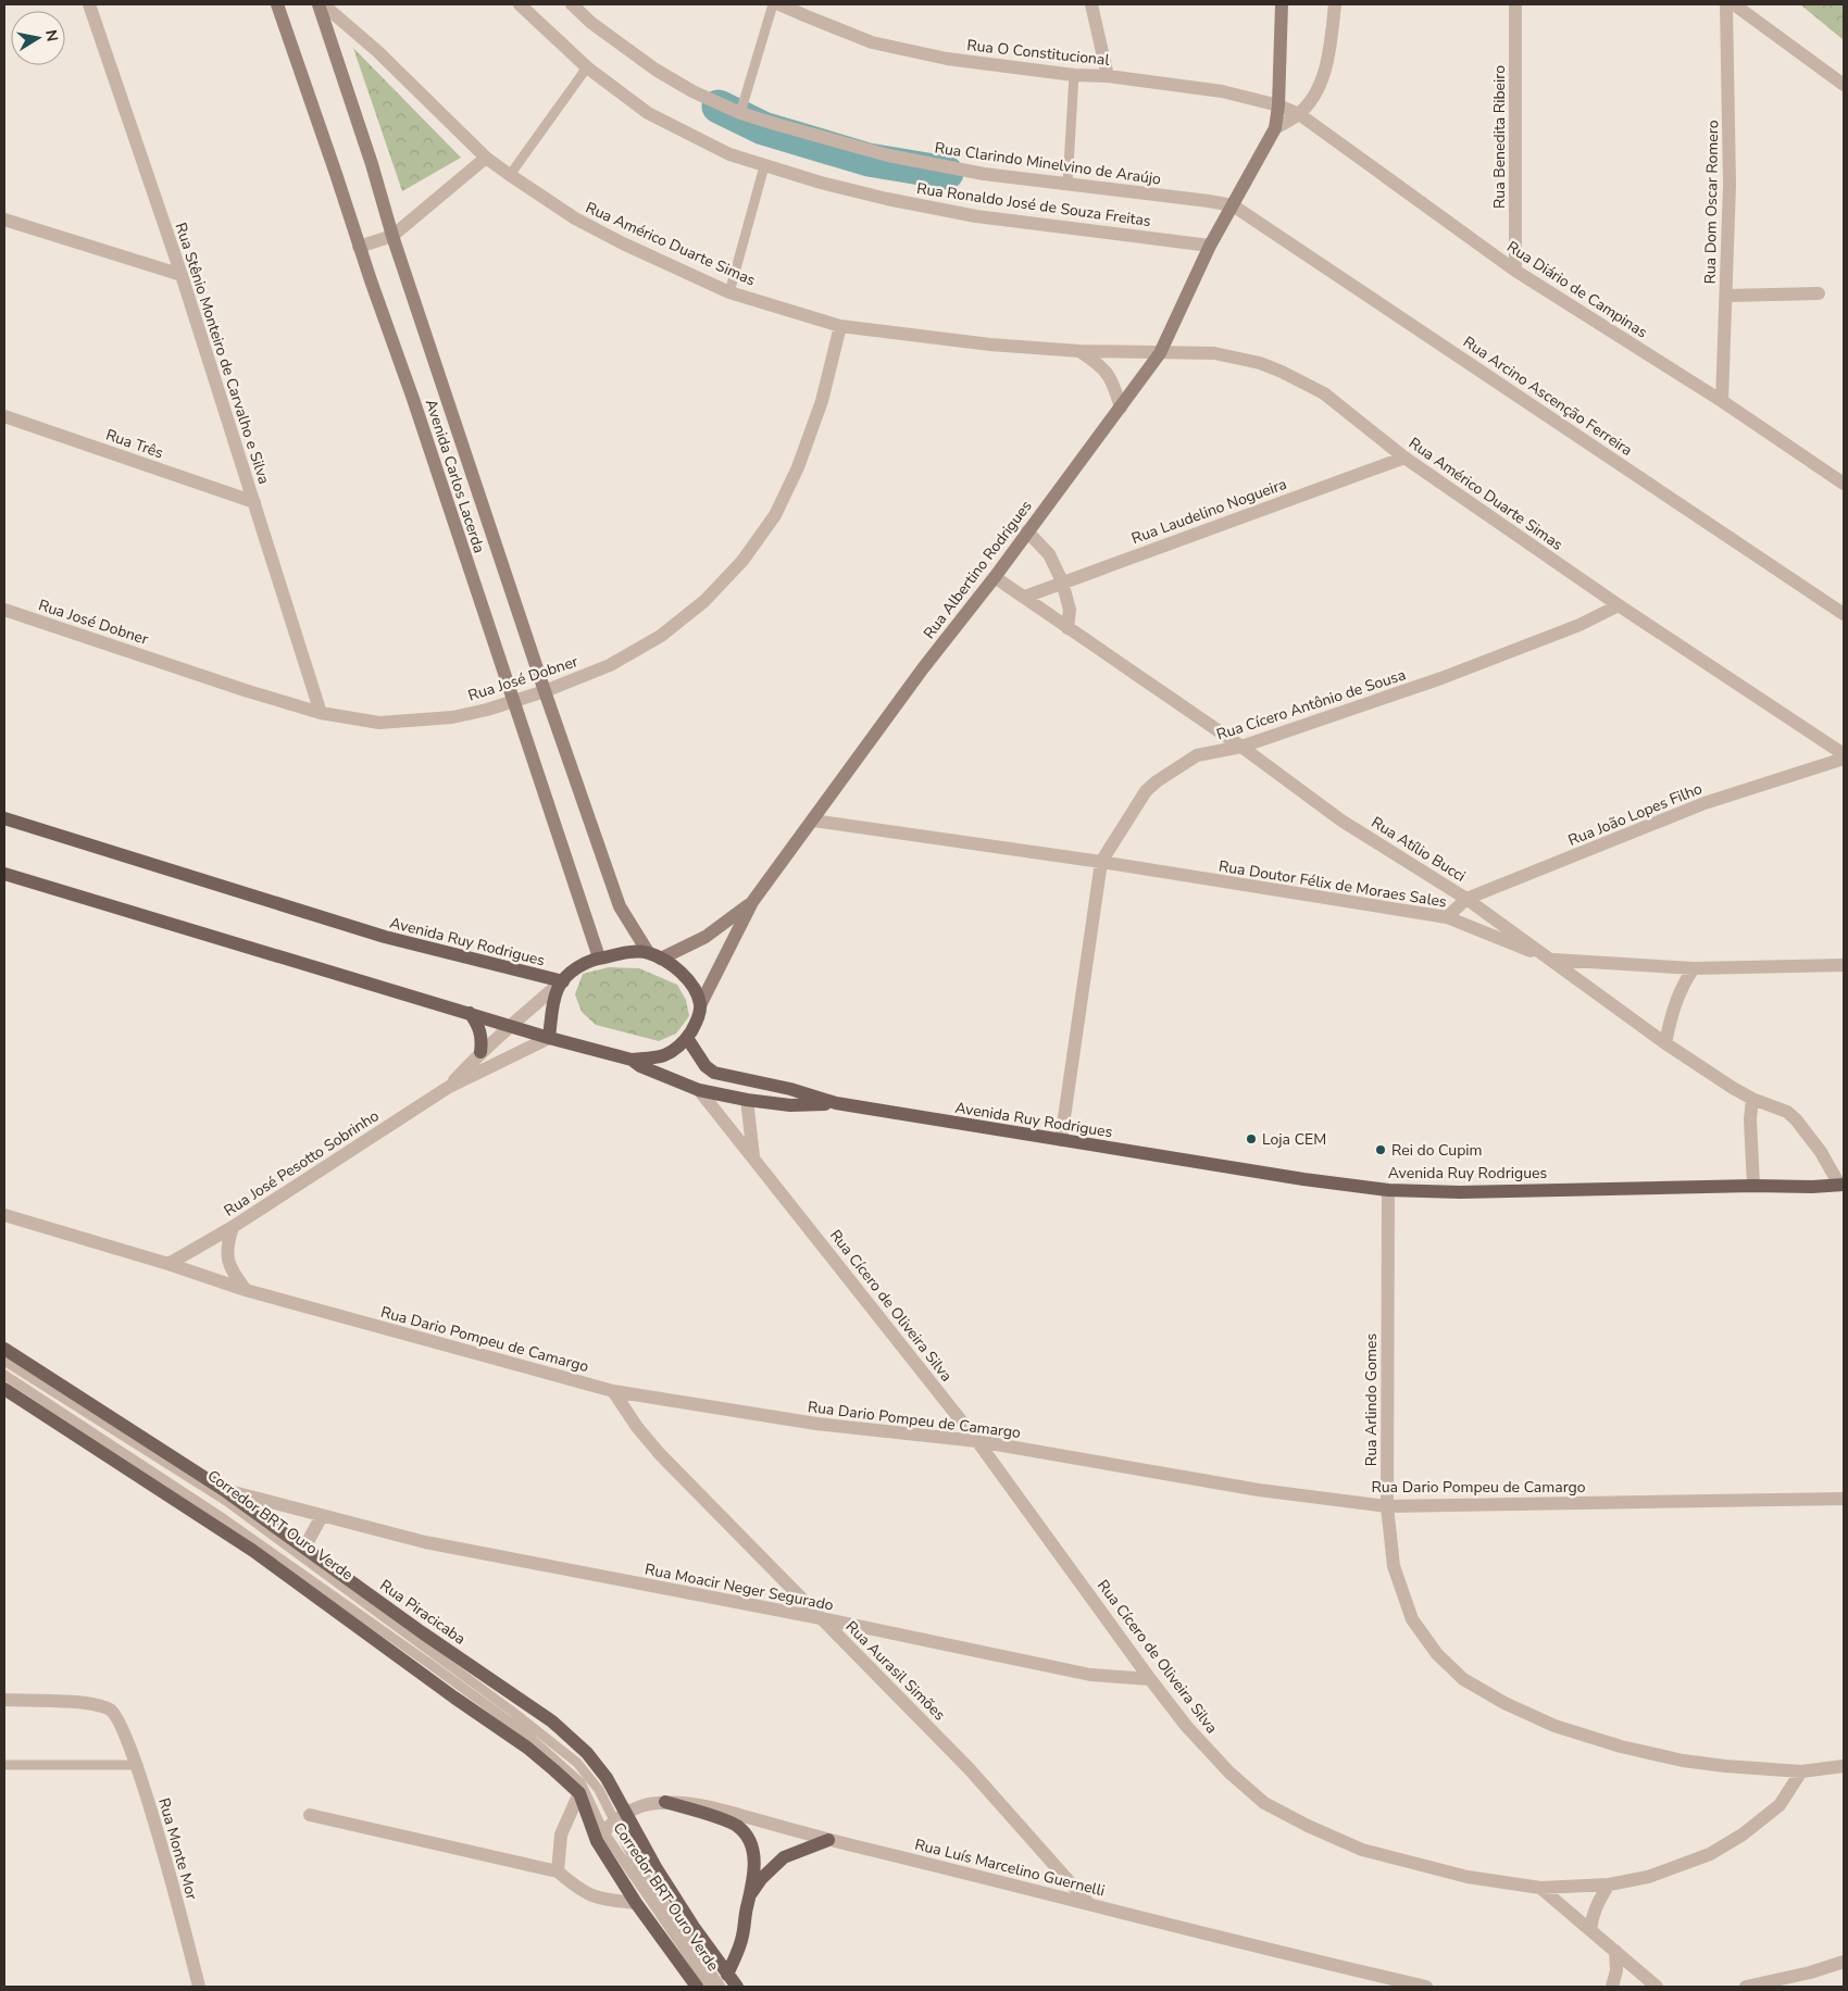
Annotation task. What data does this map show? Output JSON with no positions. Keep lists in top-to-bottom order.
{
  "streets": {
    "main road": [
      "Avenida Carlos Lacerda",
      "Rua Albertino Rodrigues",
      "Avenida Ruy Rodrigues",
      "Rua Piracicaba"
    ],
    "street": [
      "Rua O Constitucional",
      "Rua Benedita Ribeiro",
      "Rua Clarindo Minelvino de Araújo",
      "Rua Dom Oscar Romero",
      "Rua Ronaldo José de Souza Freitas",
      "Rua Américo Duarte Simas",
      "Rua Diário de Campinas",
      "Rua Stênio Monteiro de Carvalho e Silva",
      "Rua Arcino Ascenção Ferreira",
      "Rua Três",
      "Rua Laudelino Nogueira",
      "Rua José Dobner",
      "Rua Cícero Antônio de Sousa",
      "Rua João Lopes Filho",
      "Rua Atílio Bucci",
      "Rua Doutor Félix de Moraes Sales",
      "Rua José Pesotto Sobrinho",
      "Rua Cícero de Oliveira Silva",
      "Rua Dario Pompeu de Camargo",
      "Rua Arlindo Gomes",
      "Rua Moacir Neger Segurado",
      "Rua Aurasil Simões",
      "Rua Monte Mor",
      "Rua Luís Marcelino Guernelli"
    ],
    "lane": ["Corredor BRT Ouro Verde"]
  },
  "crossings": [
    ["Rua O Constitucional", "Rua Diário de Campinas"],
    ["Rua Benedita Ribeiro", "Rua Diário de Campinas"],
    ["Rua Clarindo Minelvino de Araújo", "Rua Arcino Ascenção Ferreira"],
    ["Rua Clarindo Minelvino de Araújo", "Rua Albertino Rodrigues"],
    ["Rua Dom Oscar Romero", "Rua Diário de Campinas"],
    ["Rua Ronaldo José de Souza Freitas", "Rua Albertino Rodrigues"],
    ["Rua Américo Duarte Simas", "Rua Laudelino Nogueira"],
    ["Rua Américo Duarte Simas", "Rua Albertino Rodrigues"],
    ["Rua Américo Duarte Simas", "Rua José Dobner"],
    ["Rua Américo Duarte Simas", "Rua Cícero Antônio de Sousa"],
    ["Rua Stênio Monteiro de Carvalho e Silva", "Rua Três"],
    ["Rua Stênio Monteiro de Carvalho e Silva", "Rua José Dobner"],
    ["Rua Arcino Ascenção Ferreira", "Rua Albertino Rodrigues"],
    ["Avenida Carlos Lacerda", "Rua Albertino Rodrigues"],
    ["Avenida Carlos Lacerda", "Rua José Dobner"],
    ["Avenida Carlos Lacerda", "Avenida Ruy Rodrigues"],
    ["Avenida Carlos Lacerda", "Rua José Pesotto Sobrinho"],
    ["Rua Laudelino Nogueira", "Rua Atílio Bucci"],
    ["Rua Albertino Rodrigues", "Rua Atílio Bucci"],
    ["Rua Albertino Rodrigues", "Rua Doutor Félix de Moraes Sales"],
    ["Rua Albertino Rodrigues", "Avenida Ruy Rodrigues"],
    ["Rua Albertino Rodrigues", "Rua José Pesotto Sobrinho"],
    ["Rua Cícero Antônio de Sousa", "Rua Atílio Bucci"],
    ["Rua Cícero Antônio de Sousa", "Rua Doutor Félix de Moraes Sales"],
    ["Rua Cícero Antônio de Sousa", "Avenida Ruy Rodrigues"],
    ["Rua João Lopes Filho", "Rua Atílio Bucci"],
    ["Rua João Lopes Filho", "Rua Doutor Félix de Moraes Sales"],
    ["Rua Atílio Bucci", "Rua Doutor Félix de Moraes Sales"],
    ["Rua Atílio Bucci", "Avenida Ruy Rodrigues"],
    ["Avenida Ruy Rodrigues", "Rua José Pesotto Sobrinho"],
    ["Avenida Ruy Rodrigues", "Rua Cícero de Oliveira Silva"],
    ["Avenida Ruy Rodrigues", "Rua Arlindo Gomes"],
    ["Rua José Pesotto Sobrinho", "Rua Dario Pompeu de Camargo"],
    ["Rua Cícero de Oliveira Silva", "Rua Dario Pompeu de Camargo"],
    ["Rua Cícero de Oliveira Silva", "Rua Arlindo Gomes"],
    ["Rua Cícero de Oliveira Silva", "Rua Moacir Neger Segurado"],
    ["Rua Dario Pompeu de Camargo", "Rua Arlindo Gomes"],
    ["Rua Dario Pompeu de Camargo", "Rua Aurasil Simões"],
    ["Corredor BRT Ouro Verde", "Rua Piracicaba"],
    ["Corredor BRT Ouro Verde", "Rua Luís Marcelino Guernelli"],
    ["Rua Moacir Neger Segurado", "Rua Piracicaba"],
    ["Rua Moacir Neger Segurado", "Rua Aurasil Simões"],
    ["Rua Piracicaba", "Rua Luís Marcelino Guernelli"],
    ["Rua Aurasil Simões", "Rua Luís Marcelino Guernelli"]
  ],
  "places": ["Loja CEM", "Rei do Cupim"],
  "north": "right"
}
